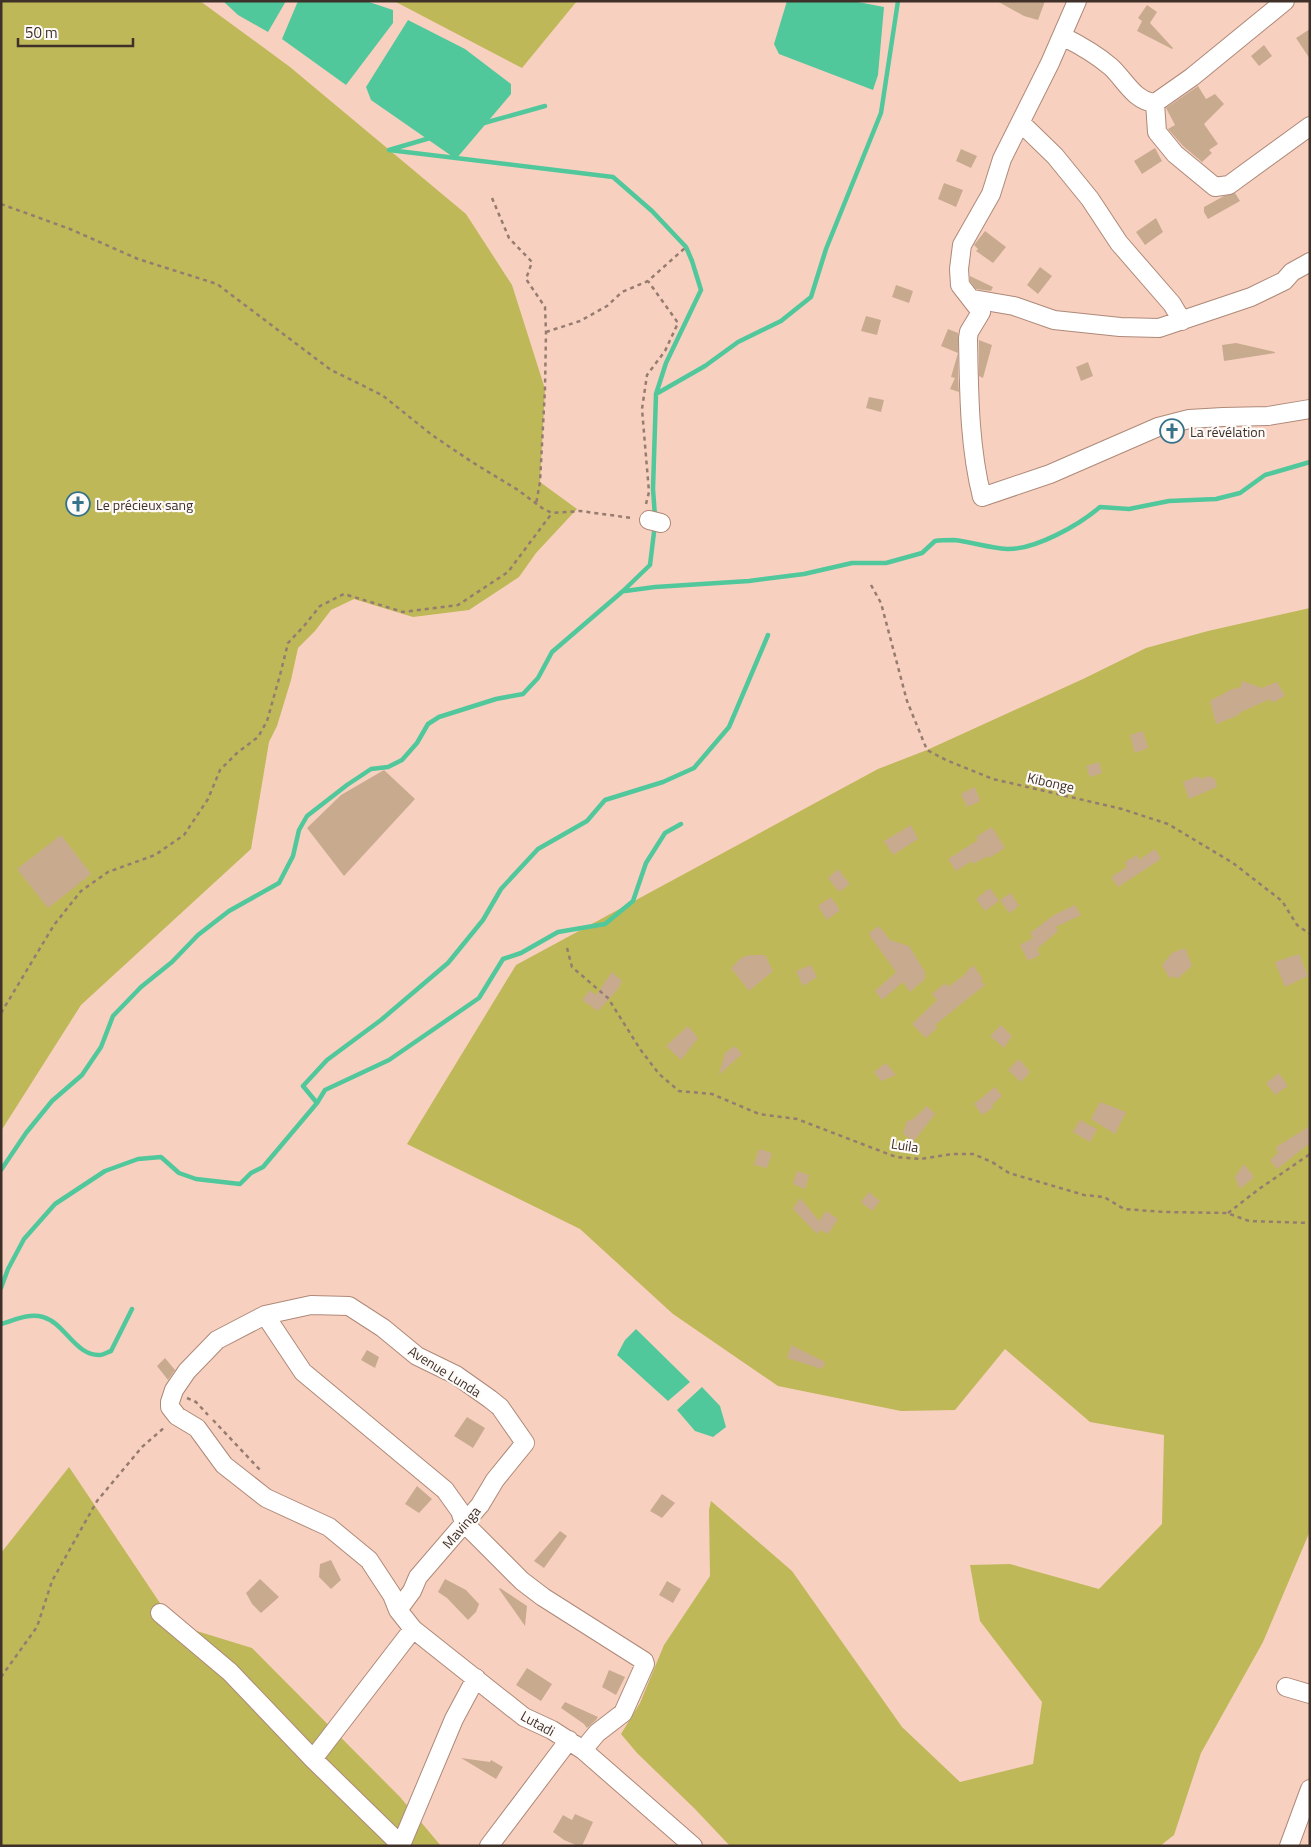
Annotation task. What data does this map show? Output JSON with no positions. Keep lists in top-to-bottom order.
{
  "streets": {
    "street": ["Avenue Lunda", "Mavinga", "Lutadi"],
    "path": ["Kibonge", "Luila"]
  },
  "crossings": [
    ["Avenue Lunda", "Mavinga"],
    ["Avenue Lunda", "Lutadi"],
    ["Mavinga", "Lutadi"]
  ],
  "places": {
    "church": ["La révélation", "Le précieux sang"]
  },
  "scale_bar": "50 m"
}
